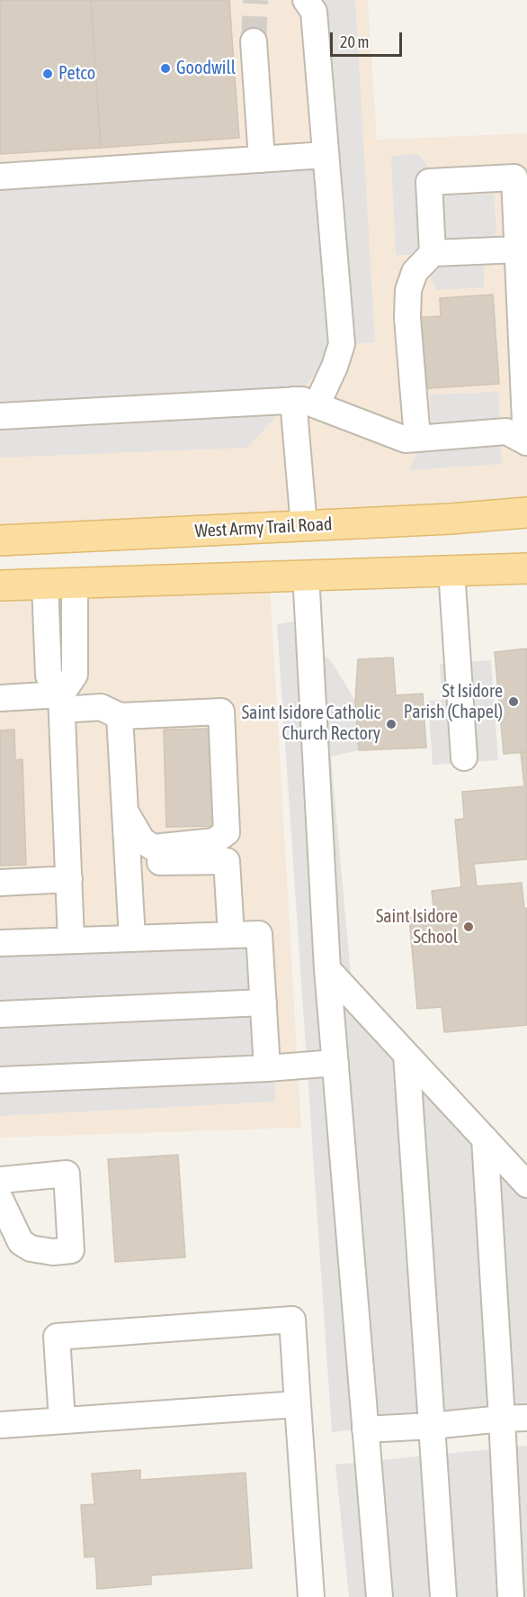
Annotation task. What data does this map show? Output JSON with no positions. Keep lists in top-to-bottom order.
{
  "streets": {
    "main road": ["West Army Trail Road"]
  },
  "places": [
    "Goodwill",
    "Petco",
    "St Isidore Parish (Chapel)",
    "Saint Isidore Catholic Church Rectory",
    "Saint Isidore School"
  ],
  "scale_bar": "20 m"
}
